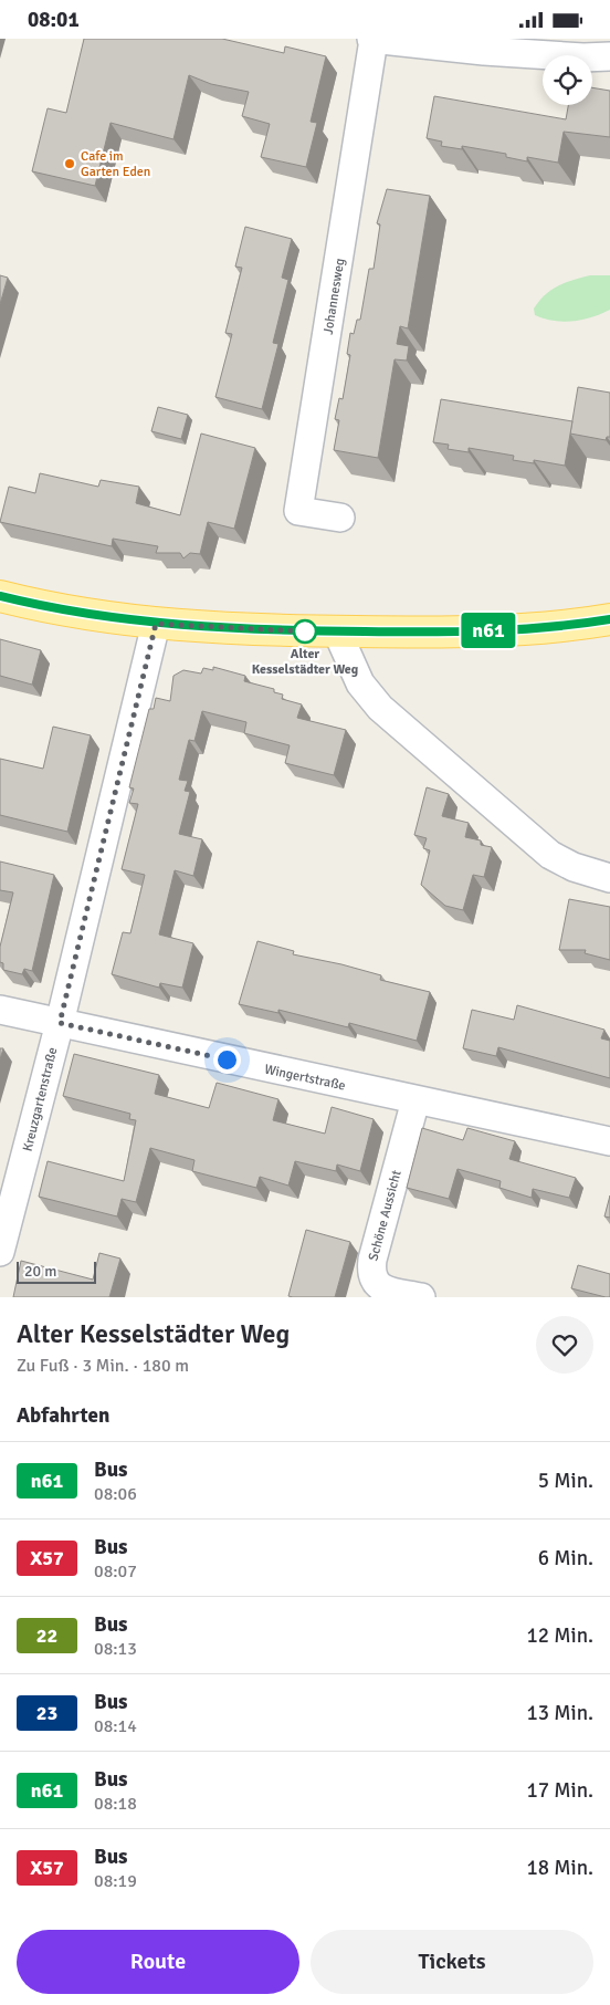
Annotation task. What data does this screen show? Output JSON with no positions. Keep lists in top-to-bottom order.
{
  "streets": {
    "street": [
      "Johannesweg",
      "Wingertstraße",
      "Kreuzgartenstraße",
      "Schöne Aussicht"
    ]
  },
  "crossings": [
    ["Wingertstraße", "Kreuzgartenstraße"],
    ["Wingertstraße", "Schöne Aussicht"]
  ],
  "places": ["Cafe im Garten Eden", "Alter Kesselstädter Weg"],
  "lines": ["bus line n61"],
  "scale_bar": "20 m",
  "page": {
    "status": "08:01",
    "on_map": "n61",
    "scale": "20 m",
    "heading": [
      ["Alter Kesselstädter Weg", "Zu Fuß · 3 Min. · 180 m"],
      "Abfahrten"
    ],
    "list": [
      {
        "mark": "n61",
        "name": "Bus",
        "note": "08:06",
        "value": "5 Min."
      },
      {
        "mark": "X57",
        "name": "Bus",
        "note": "08:07",
        "value": "6 Min."
      },
      {
        "mark": "22",
        "name": "Bus",
        "note": "08:13",
        "value": "12 Min."
      },
      {
        "mark": "23",
        "name": "Bus",
        "note": "08:14",
        "value": "13 Min."
      },
      {
        "mark": "n61",
        "name": "Bus",
        "note": "08:18",
        "value": "17 Min."
      },
      {
        "mark": "X57",
        "name": "Bus",
        "note": "08:19",
        "value": "18 Min."
      }
    ],
    "buttons": ["Route", "Tickets"]
  }
}
